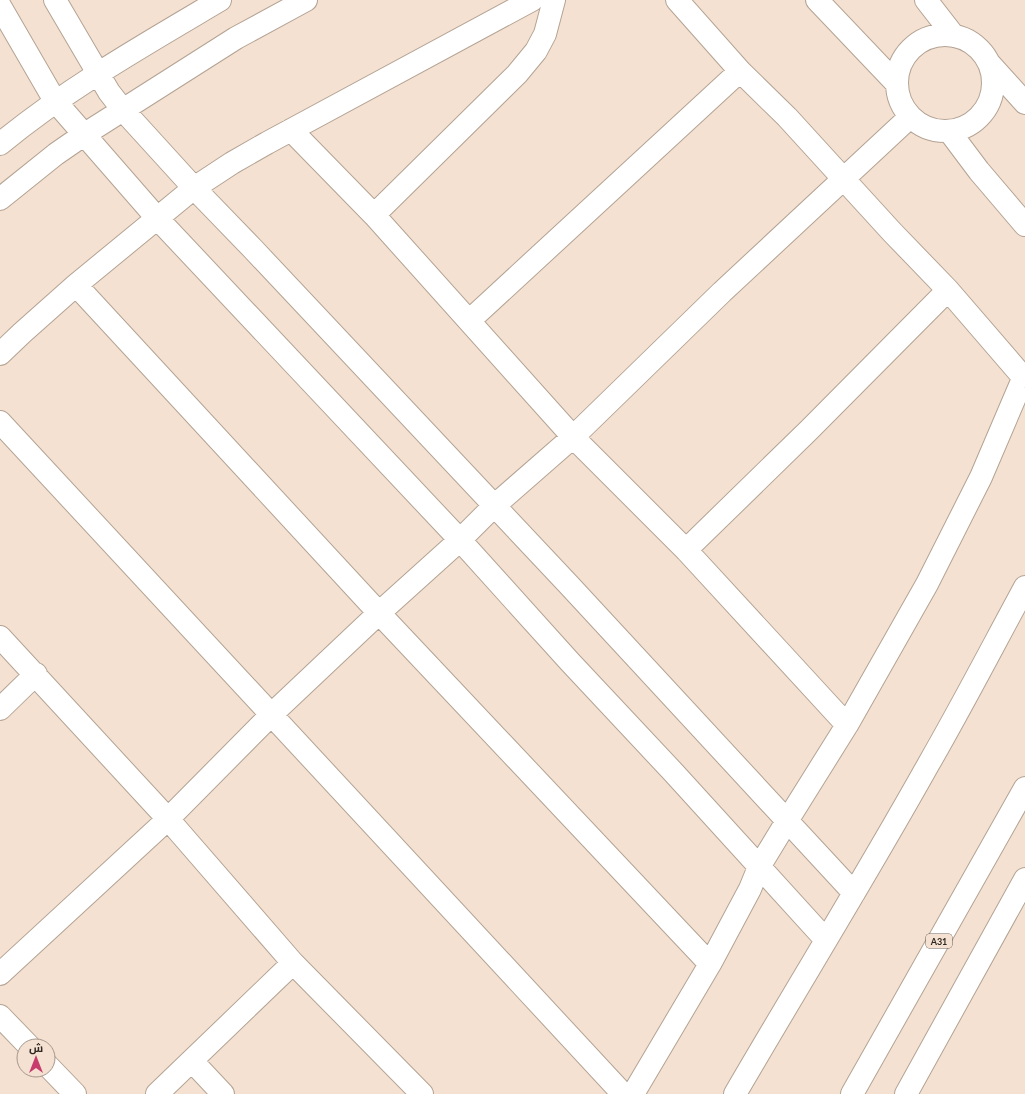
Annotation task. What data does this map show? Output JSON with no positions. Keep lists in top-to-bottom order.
{
  "streets": {
    "main road": ["A31"]
  },
  "north": "top"
}
